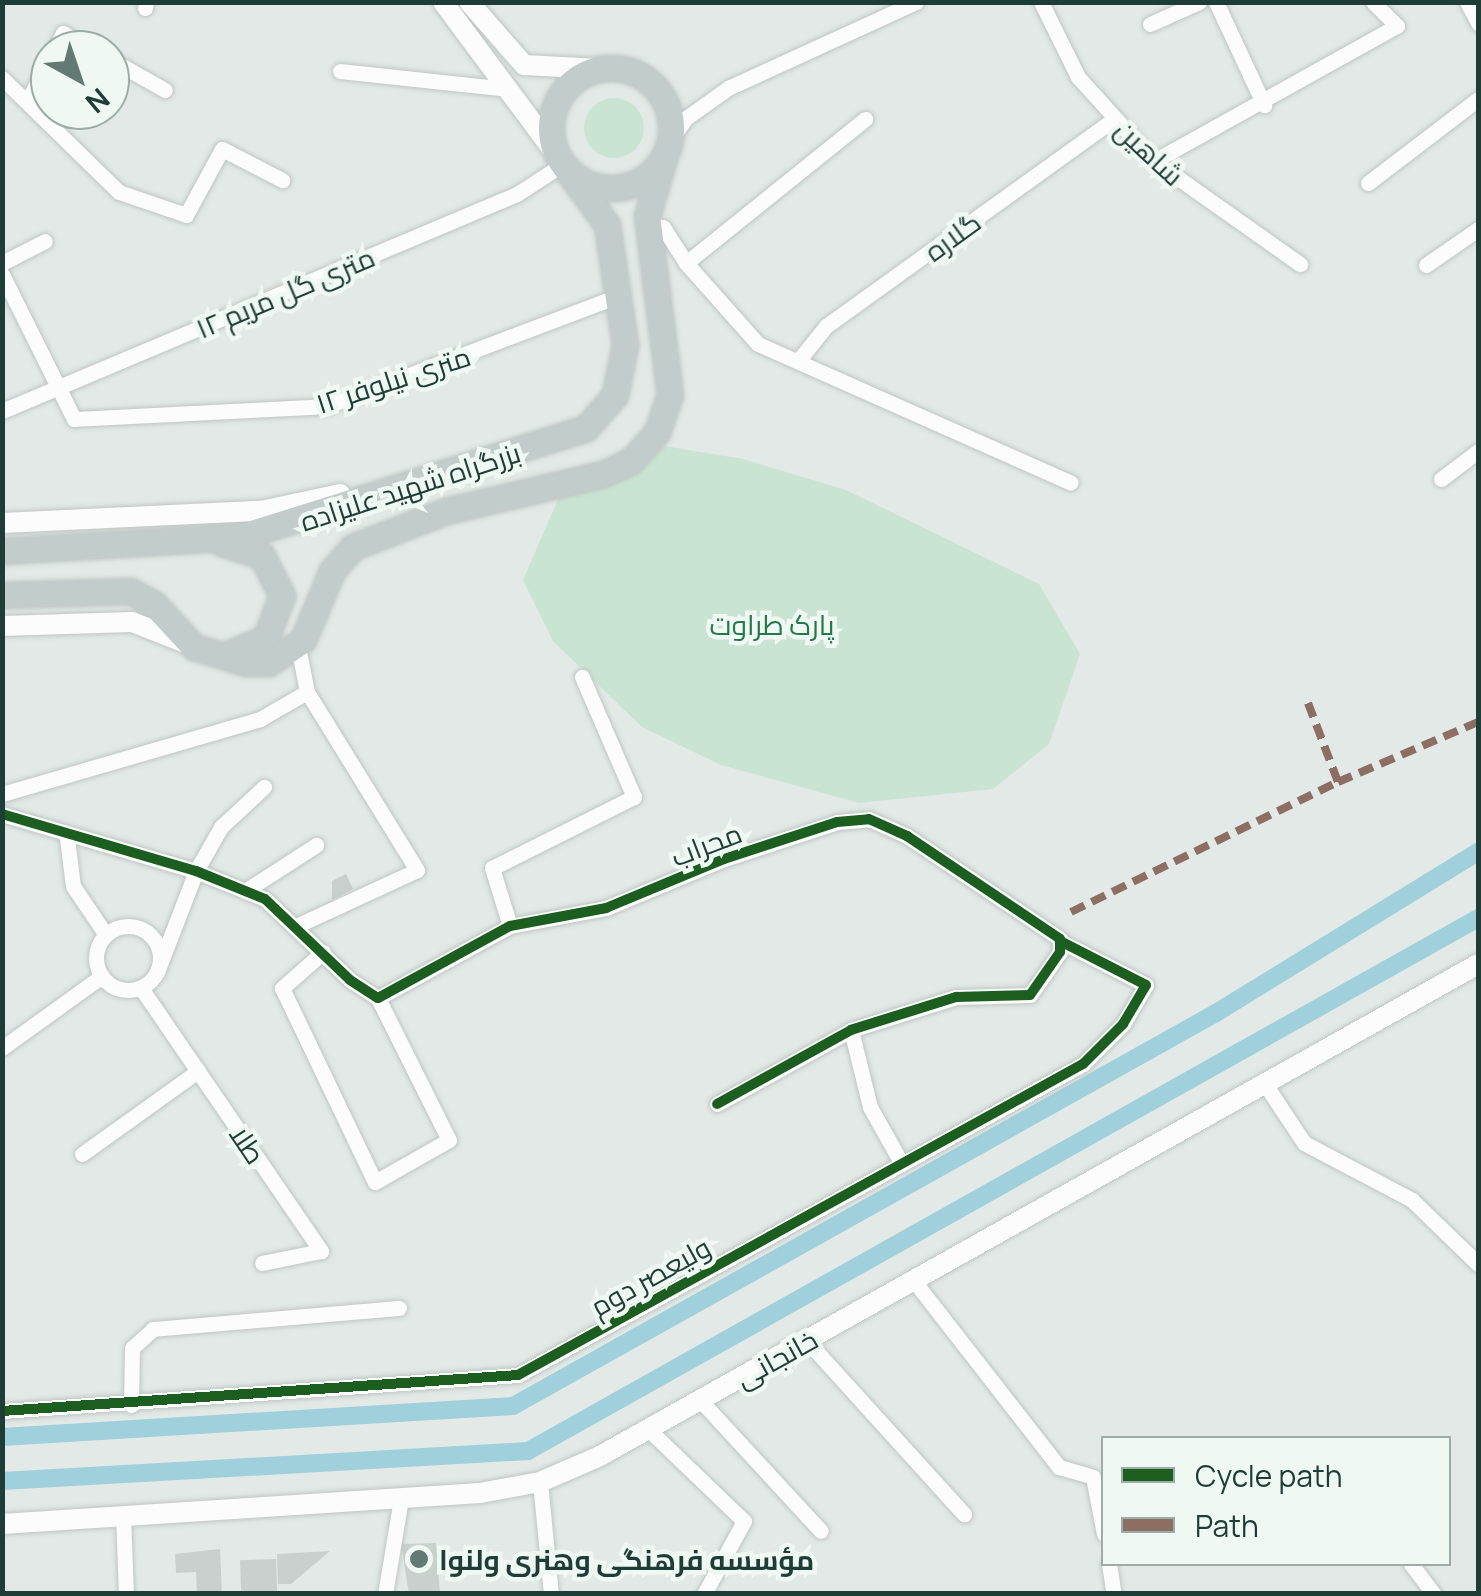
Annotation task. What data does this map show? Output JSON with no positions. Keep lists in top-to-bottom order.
{
  "streets": {
    "highway": ["بزرگراه شهید علیزاده"],
    "main road": ["خانجانی"],
    "street": [
      "شاهین",
      "گلاره",
      "۱۲ متری گل مریم",
      "۱۲ متری نیلوفر",
      "محراب",
      "طلا",
      "ولیعصر دوم"
    ]
  },
  "crossings": [
    ["شاهین", "گلاره"],
    ["۱۲ متری گل مریم", "۱۲ متری نیلوفر"],
    ["۱۲ متری گل مریم", "بزرگراه شهید علیزاده"],
    ["۱۲ متری نیلوفر", "بزرگراه شهید علیزاده"],
    ["محراب", "ولیعصر دوم"]
  ],
  "parks": ["پارک طراوت"],
  "places": ["مؤسسه فرهنگی وهنری ولنوا"],
  "legend": ["Cycle path", "Path"],
  "north": "bottom right"
}
